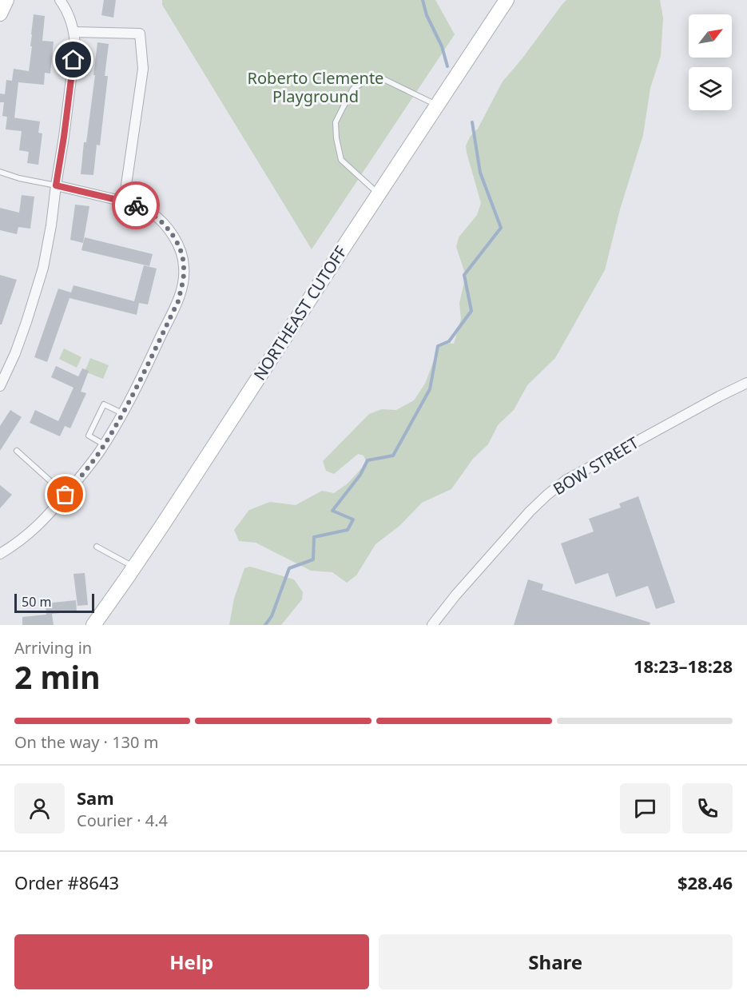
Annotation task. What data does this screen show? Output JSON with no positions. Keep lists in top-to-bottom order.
{
  "streets": {
    "main road": ["NORTHEAST CUTOFF"],
    "street": ["BOW STREET"]
  },
  "parks": ["Roberto Clemente Playground"],
  "scale_bar": "50 m",
  "north": "top right",
  "page": {
    "scale": "50 m",
    "heading": ["2 min", "Arriving in", "18:23–18:28"],
    "panel": [
      "Sam",
      "Courier · 4.4",
      "Order #8643",
      "$28.46"
    ],
    "bar": "On the way · 130 m",
    "buttons": ["Help", "Share"]
  }
}
